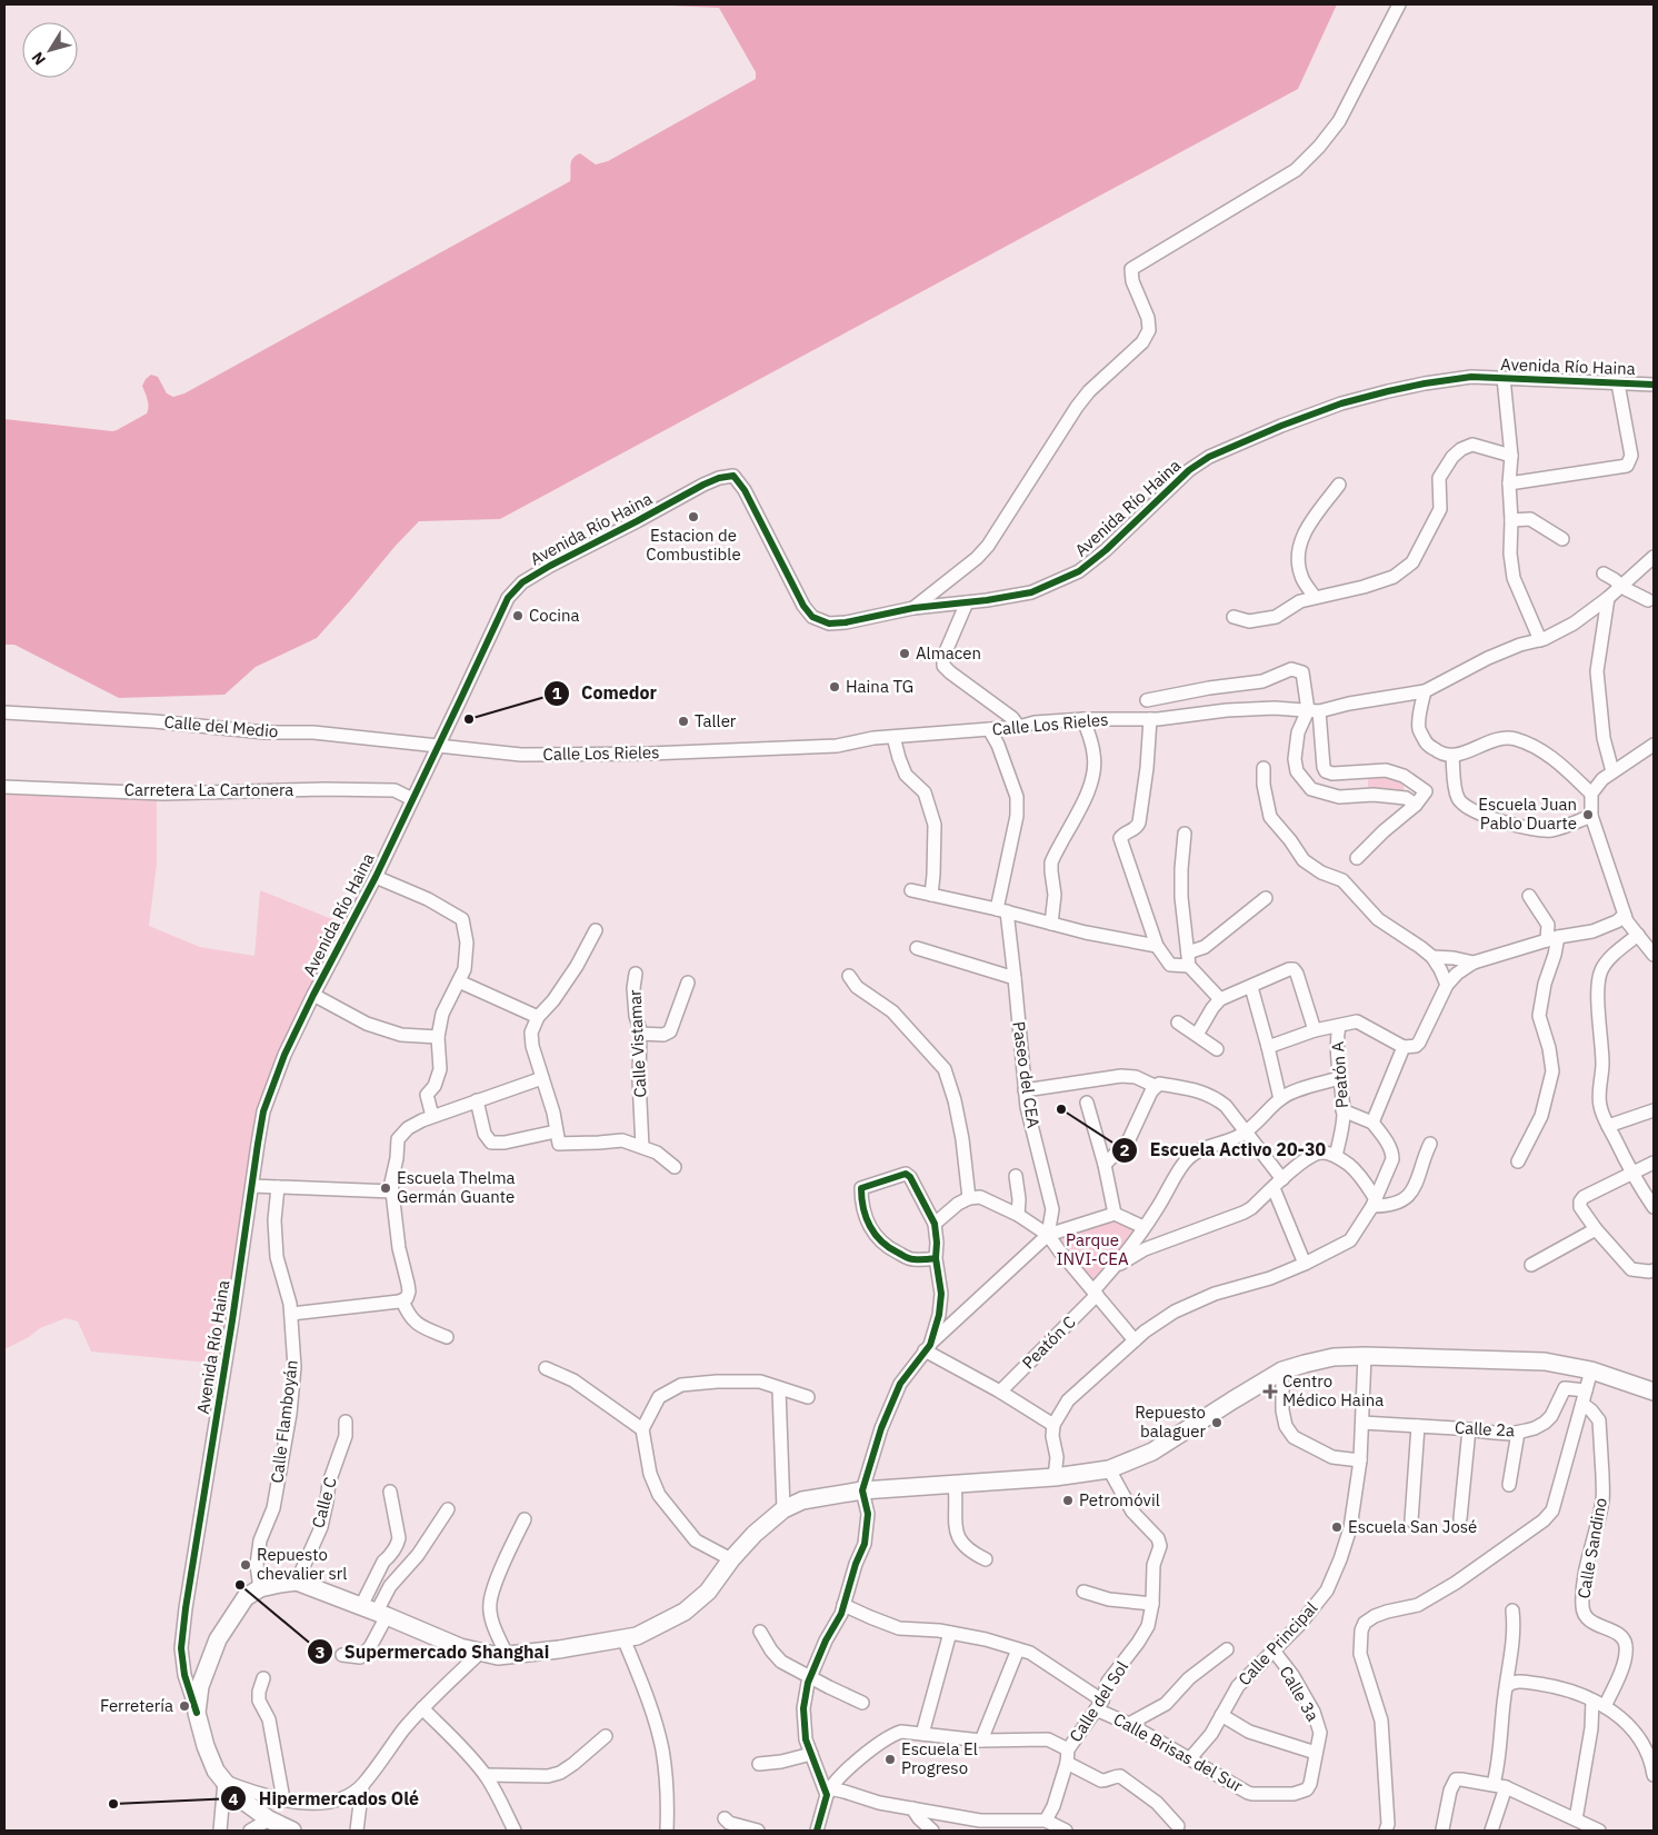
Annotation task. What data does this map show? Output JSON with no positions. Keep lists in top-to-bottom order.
{
  "streets": {
    "street": [
      "Avenida Río Haina",
      "Calle Los Rieles",
      "Calle del Medio",
      "Carretera La Cartonera",
      "Calle Vistamar",
      "Paseo del CEA",
      "Peatón A",
      "Peatón C",
      "Calle Flamboyán",
      "Calle 2a",
      "Calle C",
      "Calle Sandino",
      "Calle Principal",
      "Calle 3a",
      "Calle del Sol",
      "Calle Brisas del Sur"
    ]
  },
  "crossings": [
    ["Avenida Río Haina", "Calle Los Rieles"],
    ["Avenida Río Haina", "Calle del Medio"],
    ["Avenida Río Haina", "Carretera La Cartonera"],
    ["Calle Los Rieles", "Calle del Medio"],
    ["Calle Los Rieles", "Paseo del CEA"],
    ["Calle 2a", "Calle Principal"],
    ["Calle Principal", "Calle 3a"],
    ["Calle Principal", "Calle Brisas del Sur"],
    ["Calle 3a", "Calle Brisas del Sur"],
    ["Calle del Sol", "Calle Brisas del Sur"]
  ],
  "parks": ["Parque INVI-CEA"],
  "places": {
    "other": [
      "Estacion de Combustible",
      "Cocina",
      "Almacen",
      "Haina TG",
      "Comedor",
      "Taller",
      "Escuela Juan Pablo Duarte",
      "Escuela Activo 20-30",
      "Escuela Thelma Germán Guante",
      "Repuesto balaguer",
      "Petromóvil",
      "Escuela San José",
      "Repuesto chevalier srl",
      "Supermercado Shanghai",
      "Ferretería",
      "Escuela El Progreso",
      "Hipermercados Olé"
    ],
    "health": ["Centro Médico Haina"]
  },
  "north": "bottom left"
}
